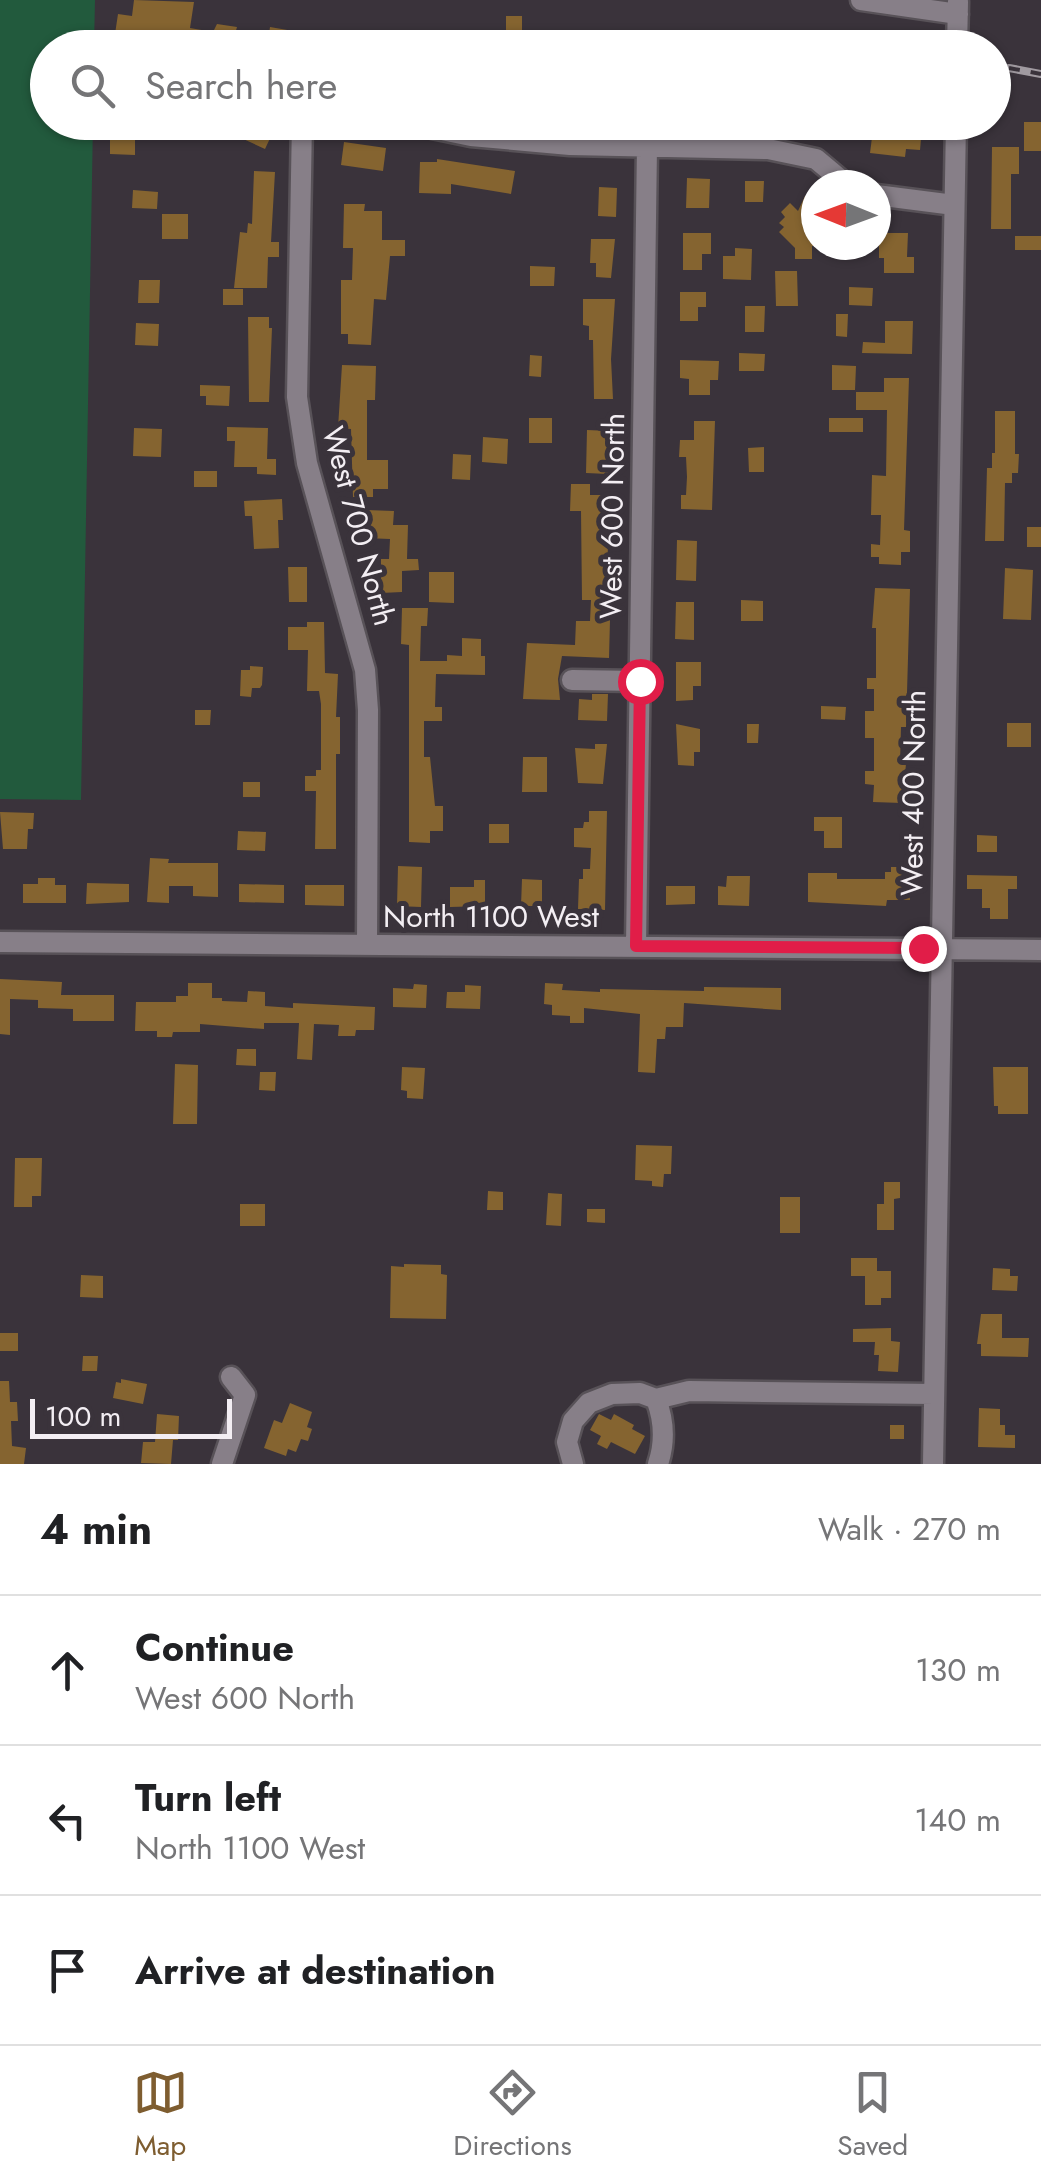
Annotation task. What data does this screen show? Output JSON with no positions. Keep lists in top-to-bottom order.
{
  "streets": {
    "street": [
      "West 600 North",
      "West 700 North",
      "West 400 North",
      "North 1100 West"
    ]
  },
  "crossings": [
    ["West 600 North", "North 1100 West"],
    ["West 700 North", "North 1100 West"],
    ["West 400 North", "North 1100 West"]
  ],
  "scale_bar": "100 m",
  "north": "left",
  "page": {
    "search": "Search here",
    "scale": "100 m",
    "heading": ["4 min", "Walk · 270 m"],
    "list": [
      ["Continue", "West 600 North", "130 m"],
      ["Turn left", "North 1100 West", "140 m"],
      "Arrive at destination"
    ],
    "nav": ["Map", "Directions", "Saved"]
  }
}
